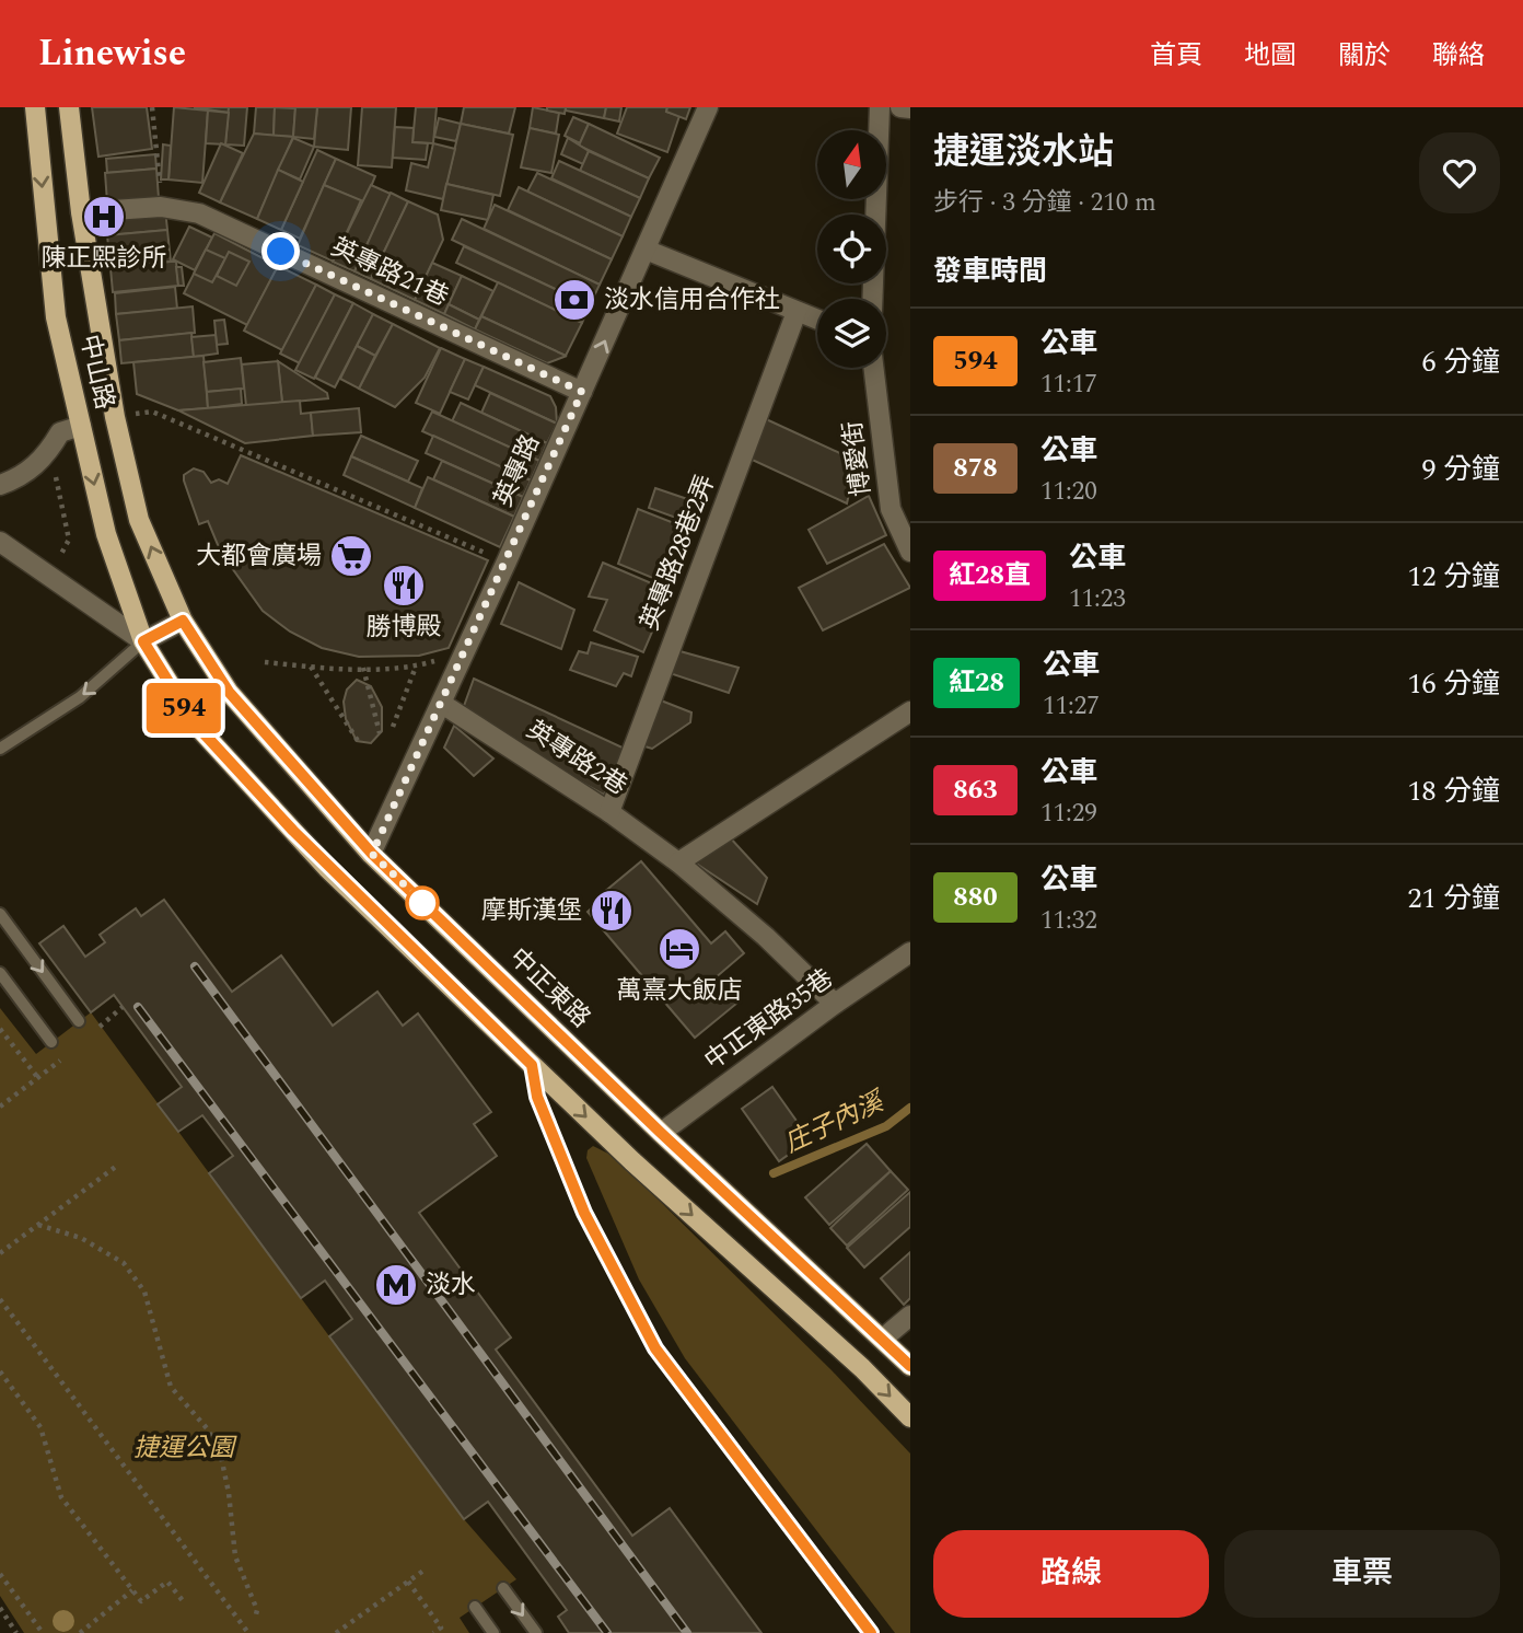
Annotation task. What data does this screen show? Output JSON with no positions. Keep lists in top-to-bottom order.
{
  "streets": {
    "main road": ["中山路", "中正東路"],
    "street": [
      "英專路21巷",
      "博愛街",
      "英專路",
      "英專路28巷2弄",
      "英專路2巷",
      "中正東路35巷"
    ]
  },
  "crossings": [
    ["英專路21巷", "中山路"],
    ["英專路21巷", "英專路"],
    ["中山路", "中正東路"],
    ["英專路", "英專路2巷"],
    ["英專路", "中正東路"],
    ["英專路28巷2弄", "英專路2巷"],
    ["英專路2巷", "中正東路35巷"],
    ["中正東路", "中正東路35巷"]
  ],
  "water": ["庄子內溪"],
  "parks": ["捷運公園"],
  "places": {
    "hospital": ["陳正煕診所"],
    "bank": ["淡水信用合作社"],
    "supermarket": ["大都會廣場"],
    "restaurant": ["勝博殿", "摩斯漢堡"],
    "hotel": ["萬熹大飯店"],
    "metro station": ["淡水"]
  },
  "lines": ["bus line 594"],
  "north": "top",
  "page": {
    "header": "Linewise",
    "nav": [
      "首頁",
      "地圖",
      "關於",
      "聯絡"
    ],
    "on_map": "594",
    "heading": [
      ["捷運淡水站", "步行 · 3 分鐘 · 210 m"],
      "發車時間"
    ],
    "list": [
      {
        "mark": "594",
        "name": "公車",
        "note": "11:17",
        "value": "6 分鐘"
      },
      {
        "mark": "878",
        "name": "公車",
        "note": "11:20",
        "value": "9 分鐘"
      },
      {
        "mark": "紅28直",
        "name": "公車",
        "note": "11:23",
        "value": "12 分鐘"
      },
      {
        "mark": "紅28",
        "name": "公車",
        "note": "11:27",
        "value": "16 分鐘"
      },
      {
        "mark": "863",
        "name": "公車",
        "note": "11:29",
        "value": "18 分鐘"
      },
      {
        "mark": "880",
        "name": "公車",
        "note": "11:32",
        "value": "21 分鐘"
      }
    ],
    "buttons": ["路線", "車票"]
  }
}
